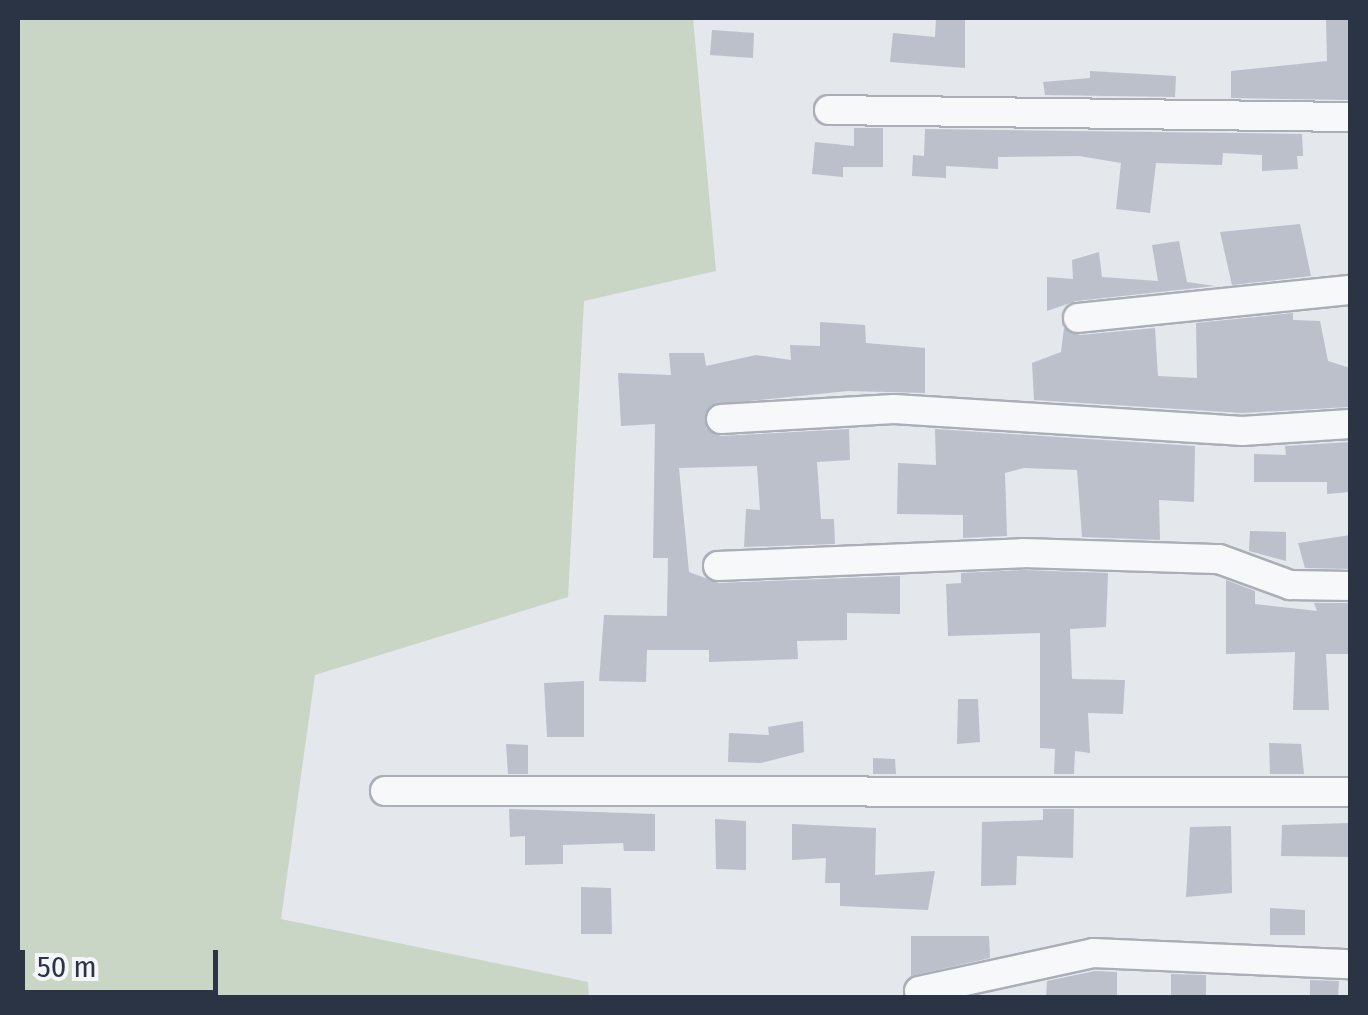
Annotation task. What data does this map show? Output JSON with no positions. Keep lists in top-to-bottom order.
{
  "scale_bar": "50 m"
}
